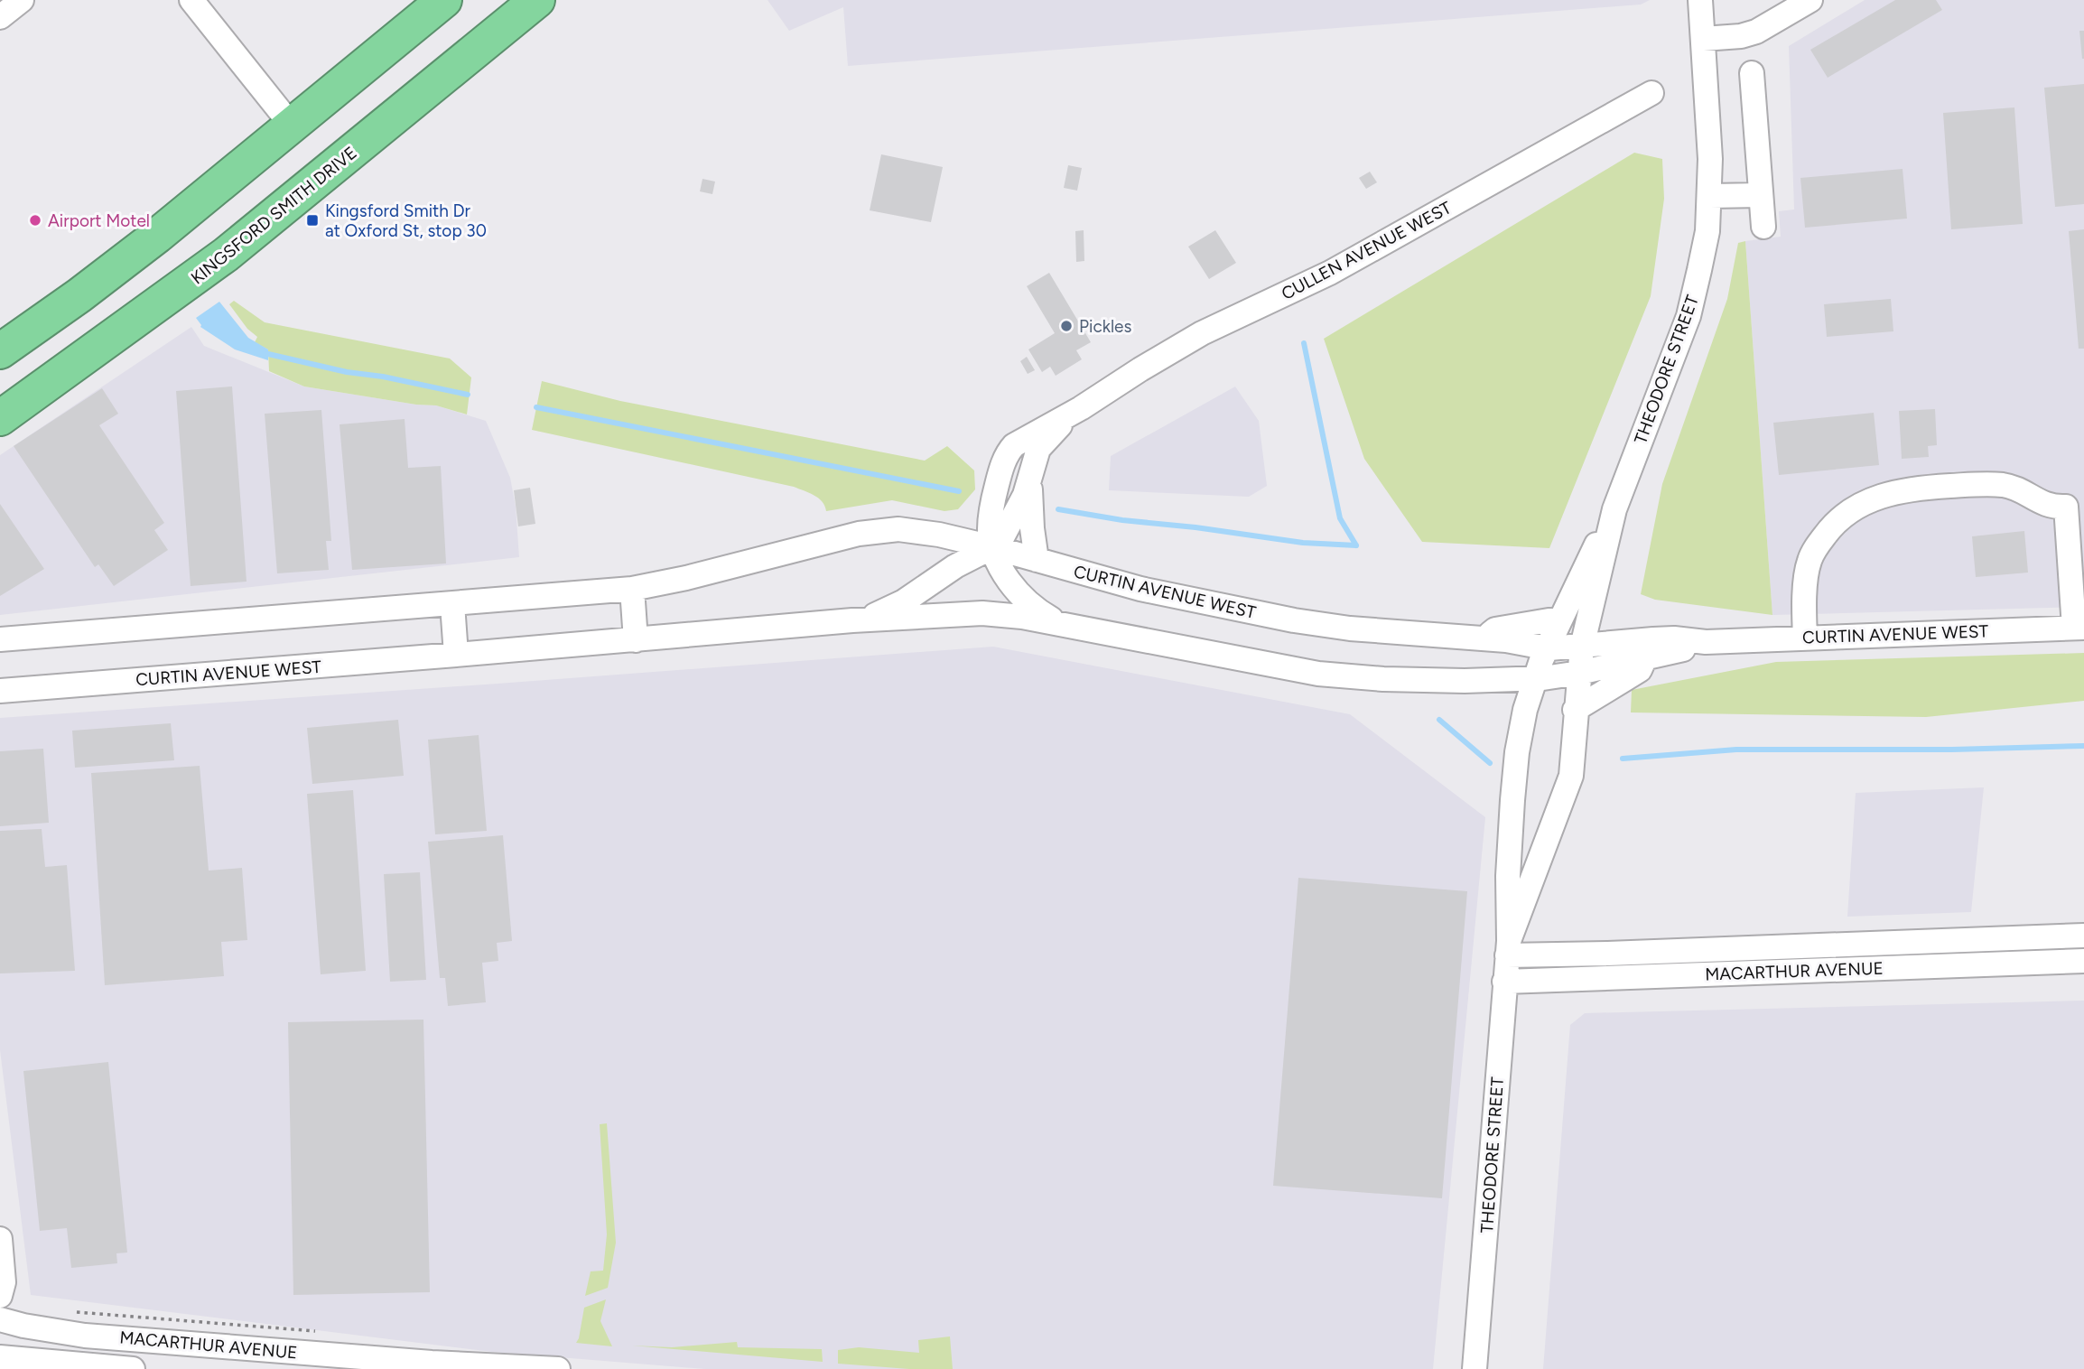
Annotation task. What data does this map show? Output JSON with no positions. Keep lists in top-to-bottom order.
{
  "streets": {
    "highway": ["KINGSFORD SMITH DRIVE"],
    "street": [
      "CULLEN AVENUE WEST",
      "THEODORE STREET",
      "CURTIN AVENUE WEST",
      "MACARTHUR AVENUE"
    ]
  },
  "crossings": [
    ["CULLEN AVENUE WEST", "CURTIN AVENUE WEST"],
    ["THEODORE STREET", "CURTIN AVENUE WEST"],
    ["THEODORE STREET", "MACARTHUR AVENUE"]
  ],
  "places": {
    "other": ["Airport Motel", "Pickles"],
    "transit": ["Kingsford Smith Dr at Oxford St, stop 30"]
  }
}
